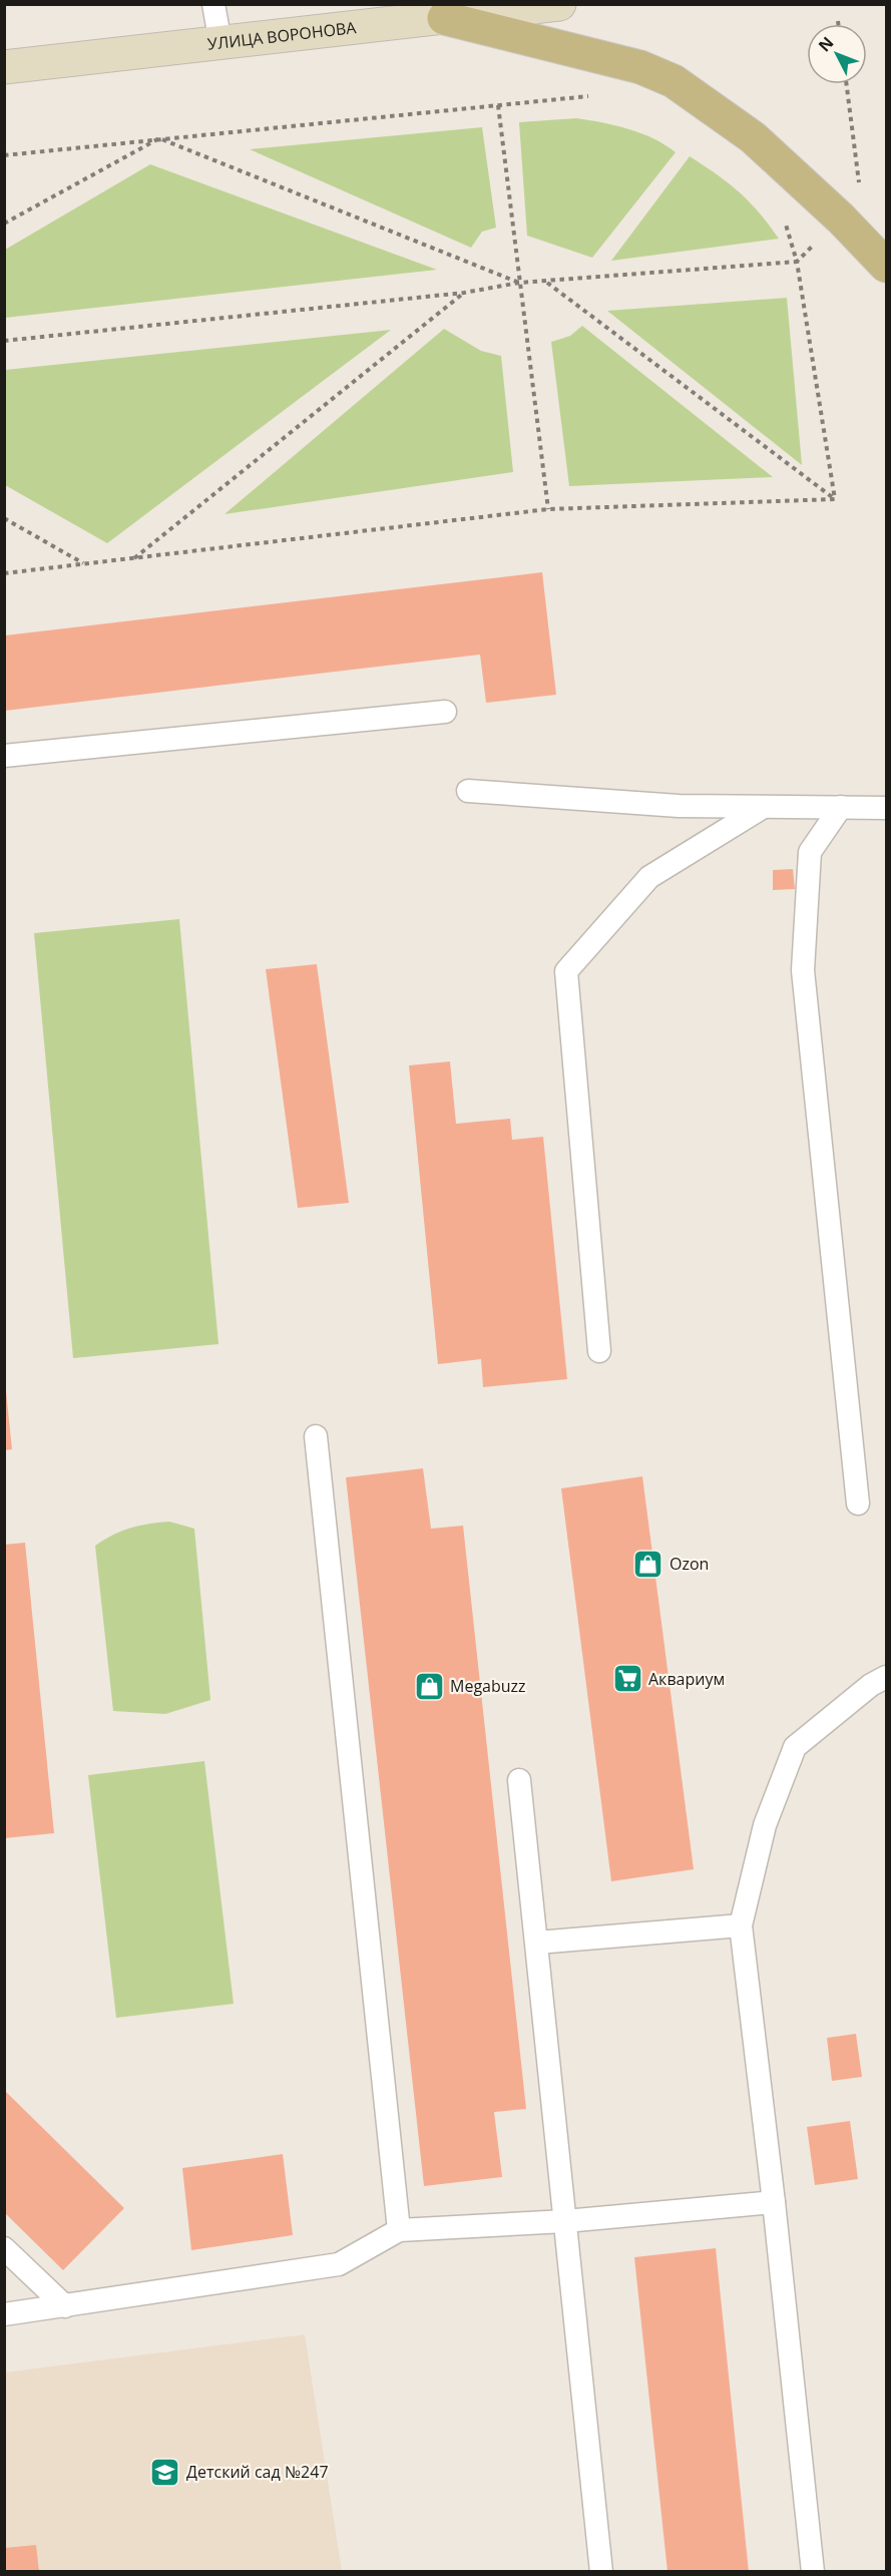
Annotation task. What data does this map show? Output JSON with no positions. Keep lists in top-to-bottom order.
{
  "streets": {
    "main road": ["УЛИЦА ВОРОНОВА"]
  },
  "places": {
    "shop": ["Ozon", "Megabuzz"],
    "supermarket": ["Аквариум"],
    "school or university": ["Детский сад №247"]
  },
  "north": "top left"
}
